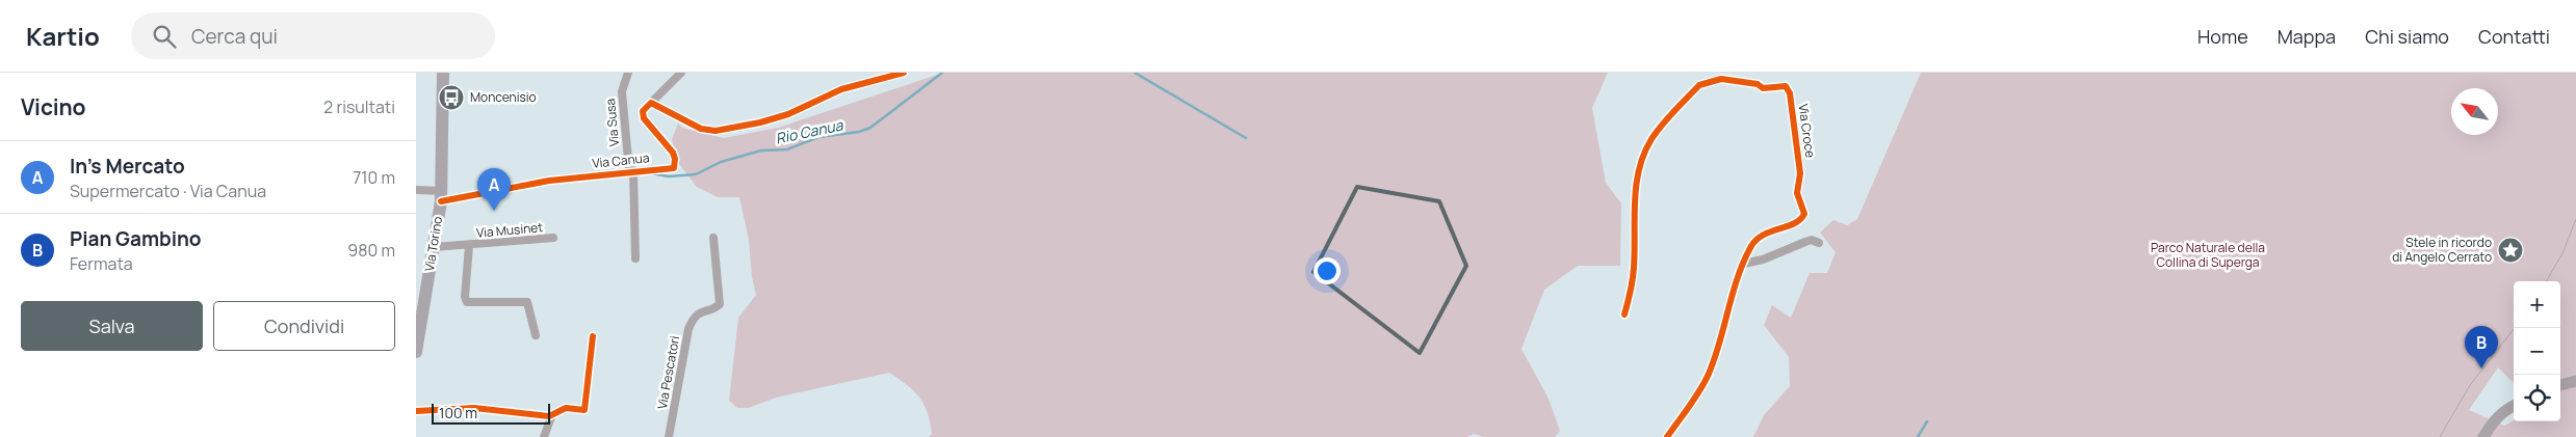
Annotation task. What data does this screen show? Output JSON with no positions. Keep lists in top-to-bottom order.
{
  "streets": {
    "main road": ["Via Torino"],
    "street": [
      "Via Susa",
      "Via Croce",
      "Via Canua",
      "Via Musinet",
      "Via Pescatori"
    ]
  },
  "crossings": [
    ["Via Susa", "Via Canua"],
    ["Via Canua", "Via Torino"],
    ["Via Musinet", "Via Torino"]
  ],
  "water": ["Rio Canua"],
  "parks": ["Parco Naturale della Collina di Superga"],
  "places": {
    "bus stop": ["Moncenisio"],
    "place": ["Stele in ricordo di Angelo Cerrato"]
  },
  "scale_bar": "100 m",
  "north": "top left",
  "page": {
    "header": "Kartio",
    "search": "Cerca qui",
    "nav": [
      "Home",
      "Mappa",
      "Chi siamo",
      "Contatti"
    ],
    "heading": ["Vicino", "2 risultati"],
    "list": [
      {
        "mark": "A",
        "name": "In's Mercato",
        "note": "Supermercato · Via Canua",
        "value": "710 m"
      },
      {
        "mark": "B",
        "name": "Pian Gambino",
        "note": "Fermata",
        "value": "980 m"
      }
    ],
    "pins": ["A", "B"],
    "map_buttons": ["+", "−"],
    "buttons": ["Salva", "Condividi"],
    "scale": "100 m"
  }
}
